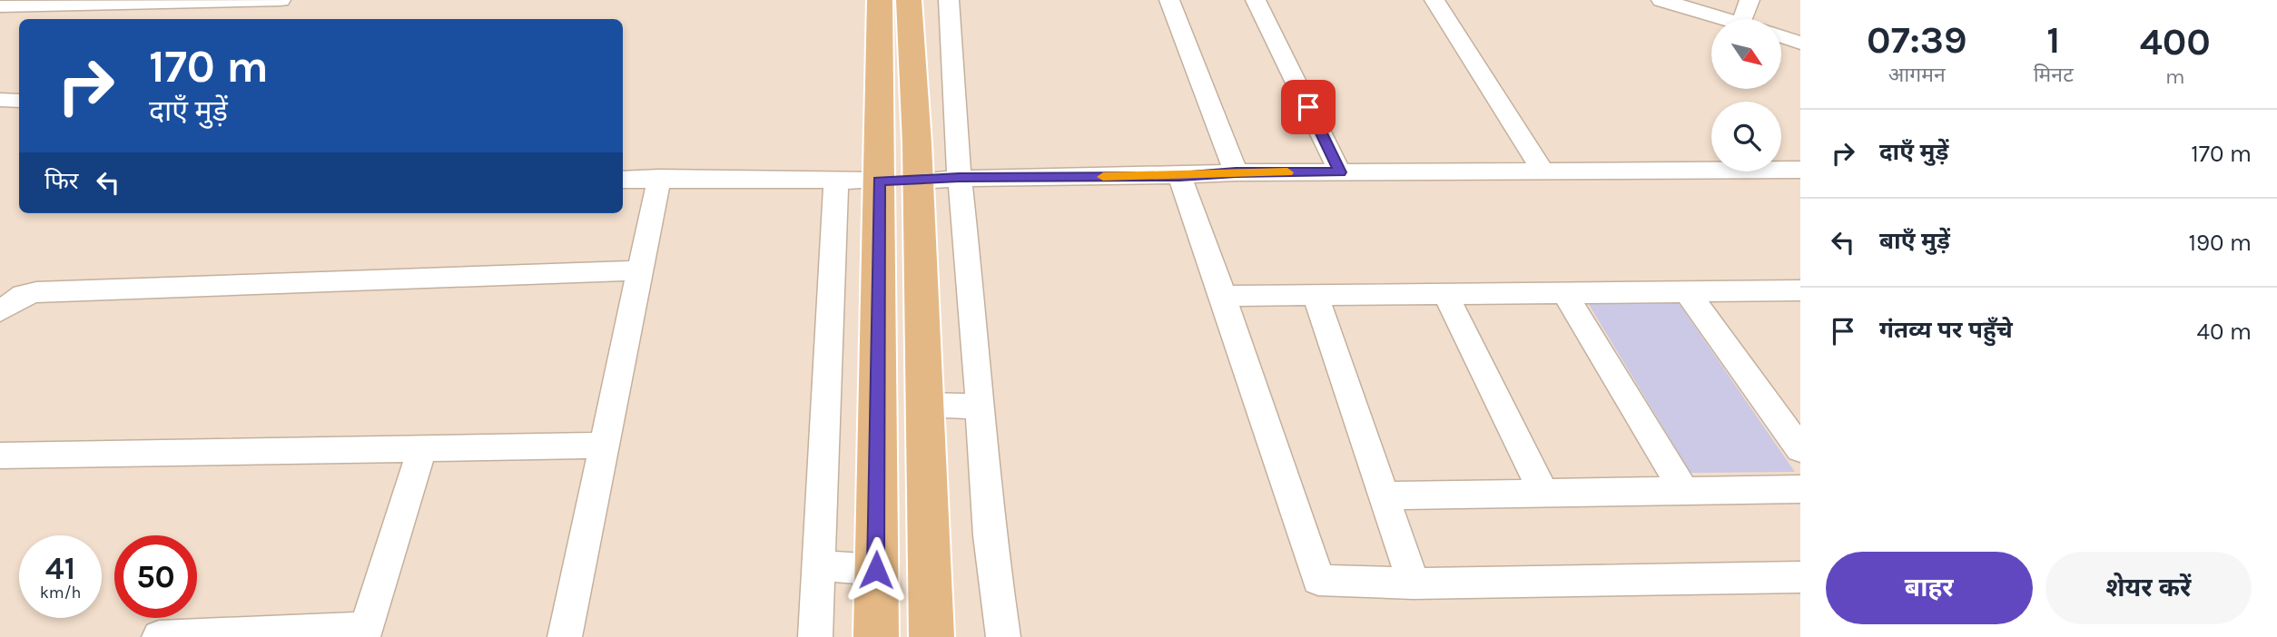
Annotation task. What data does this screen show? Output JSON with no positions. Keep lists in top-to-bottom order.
{
  "north": "bottom right",
  "page": {
    "eta": [
      "07:39",
      "आगमन",
      "1",
      "मिनट",
      "400",
      "m"
    ],
    "turn": ["170 m", "दाएँ मुड़ें"],
    "list": [
      {
        "name": "दाएँ मुड़ें",
        "value": "170 m"
      },
      {
        "name": "बाएँ मुड़ें",
        "value": "190 m"
      },
      {
        "name": "गंतव्य पर पहुँचे",
        "value": "40 m"
      }
    ],
    "then": "फिर",
    "speed": "41 km/h",
    "limit": "50",
    "buttons": ["बाहर", "शेयर करें"]
  }
}
